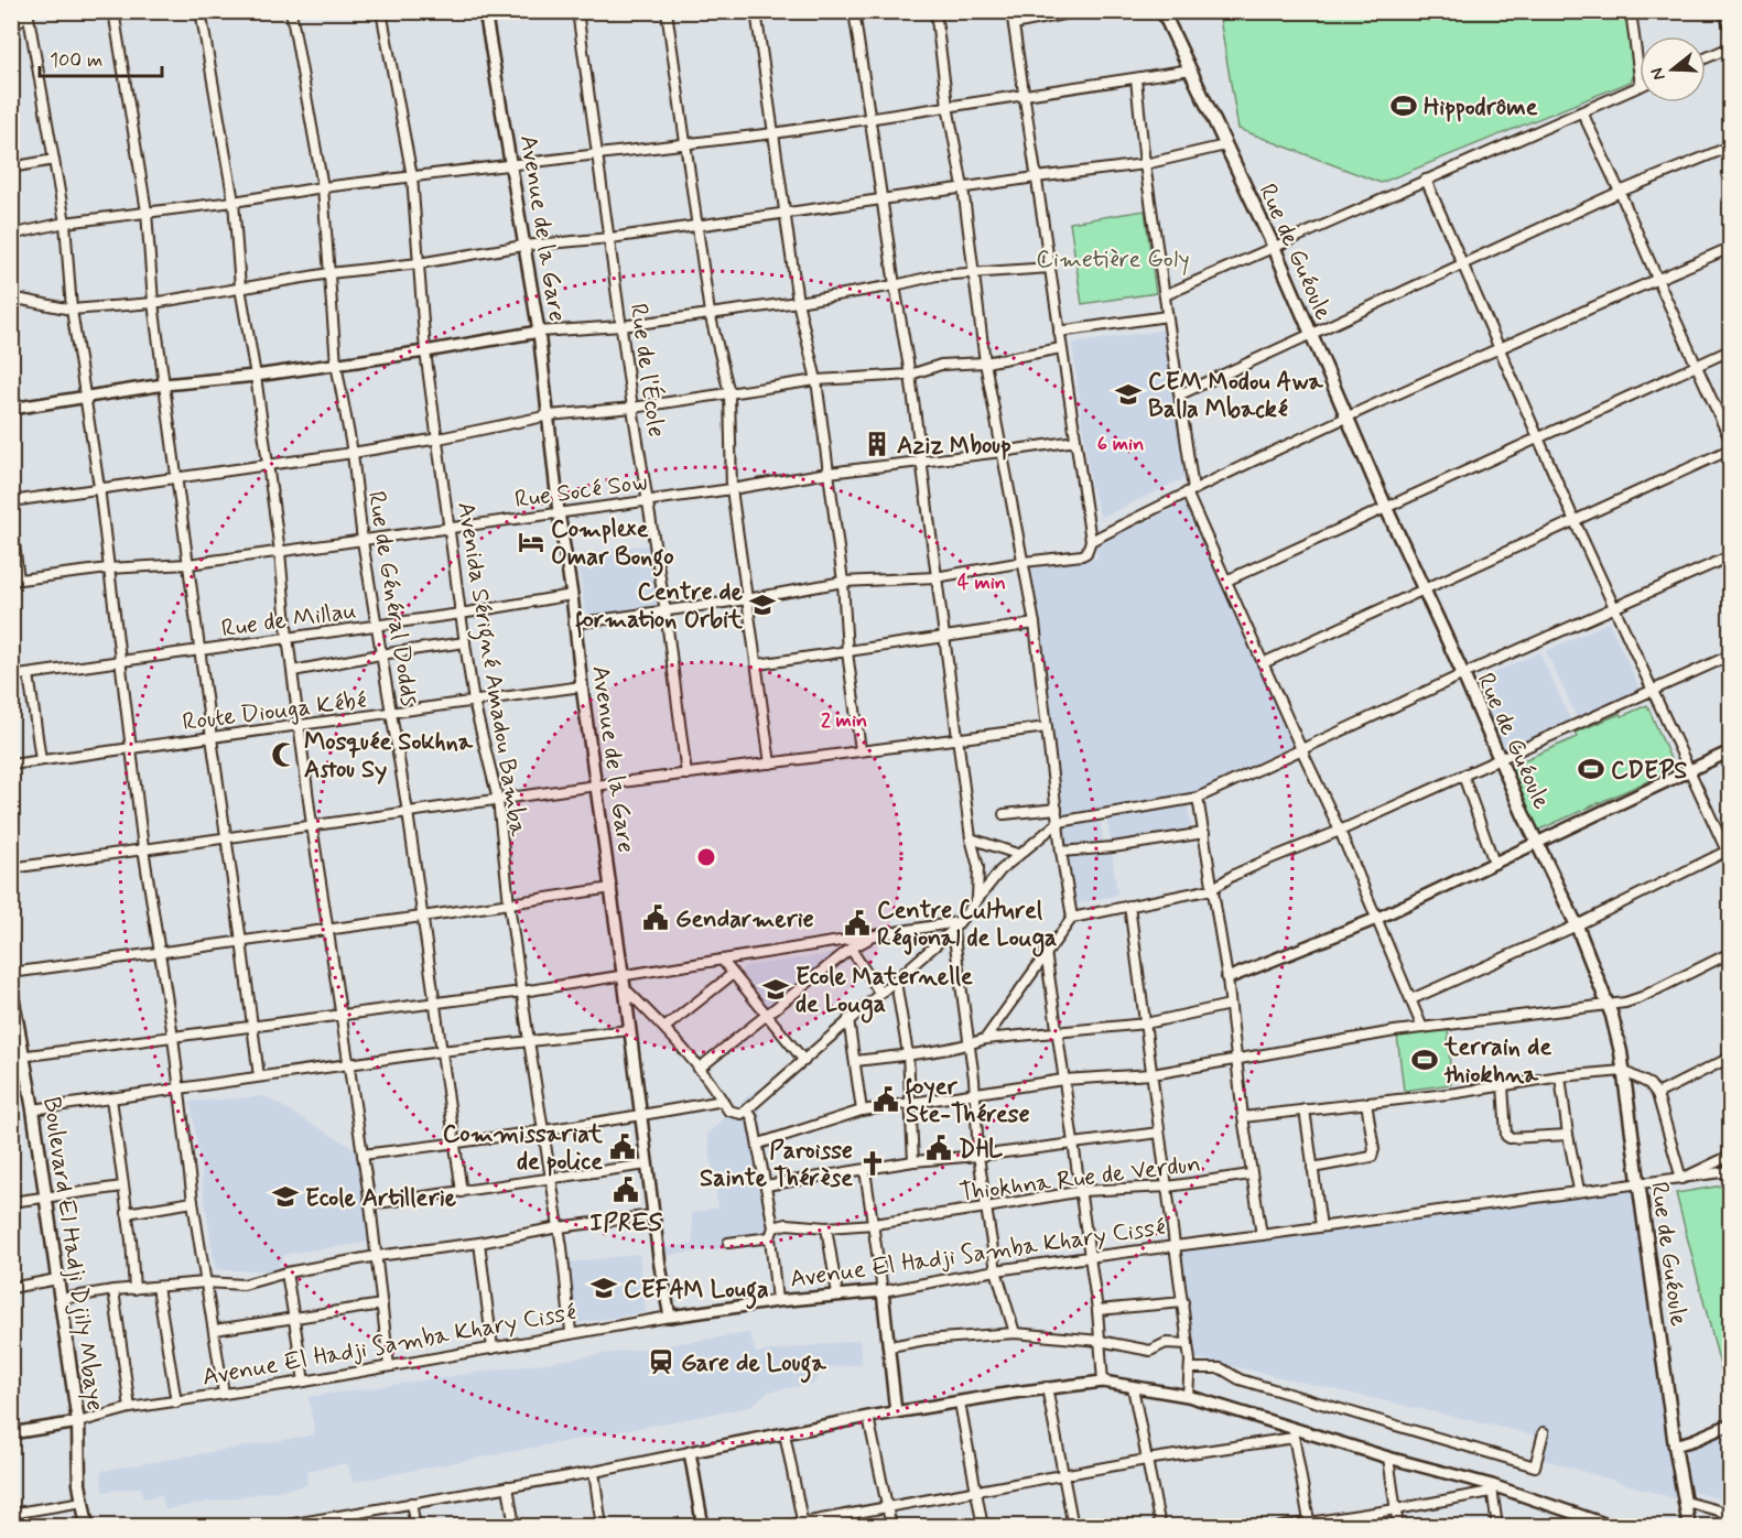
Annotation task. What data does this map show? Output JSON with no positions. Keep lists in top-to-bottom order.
{
  "streets": {
    "main road": ["Rue de Guéoule", "Boulevard El Hadji Djily Mbaye"],
    "street": [
      "Avenue de la Gare",
      "Rue de l'École",
      "Rue Socé Sow",
      "Rue de Général Dodds",
      "Rue de Millau",
      "Avenida Sérigné Amadou Bamba",
      "Route Diouga Kébé",
      "Thiokhna Rue de Verdun",
      "Avenue El Hadji Samba Khary Cissé"
    ]
  },
  "crossings": [
    ["Avenue de la Gare", "Rue Socé Sow"],
    ["Avenue de la Gare", "Rue de Millau"],
    ["Avenue de la Gare", "Route Diouga Kébé"],
    ["Avenue de la Gare", "Avenue El Hadji Samba Khary Cissé"],
    ["Rue de Guéoule", "Avenue El Hadji Samba Khary Cissé"],
    ["Rue de l'École", "Rue Socé Sow"],
    ["Rue Socé Sow", "Rue de Général Dodds"],
    ["Rue Socé Sow", "Avenida Sérigné Amadou Bamba"],
    ["Rue de Général Dodds", "Rue de Millau"],
    ["Rue de Général Dodds", "Route Diouga Kébé"],
    ["Rue de Millau", "Avenida Sérigné Amadou Bamba"],
    ["Avenida Sérigné Amadou Bamba", "Route Diouga Kébé"],
    ["Avenida Sérigné Amadou Bamba", "Avenue El Hadji Samba Khary Cissé"],
    ["Avenue El Hadji Samba Khary Cissé", "Boulevard El Hadji Djily Mbaye"]
  ],
  "parks": ["Cimetière Goly"],
  "places": {
    "sports": ["Hippodrôme", "CDEPS", "terrain de thiokhna"],
    "school or university": [
      "CEM Modou Awa Balla Mbacké",
      "Centre de formation Orbit",
      "Ecole Maternelle de Louga",
      "Ecole Artillerie",
      "CEFAM Louga"
    ],
    "building": ["Aziz Mboup"],
    "hotel": ["Complexe Omar Bongo"],
    "mosque": ["Mosquée Sokhna Astou Sy"],
    "public building": [
      "Gendarmerie",
      "Centre Culturel Régional de Louga",
      "foyer Ste-Thérese",
      "Commissariat de police",
      "DHL",
      "IPRES"
    ],
    "church": ["Paroisse Sainte Thérèse"],
    "station": ["Gare de Louga"]
  },
  "scale_bar": "100 m",
  "north": "left",
  "rings": ["6 min", "4 min", "2 min"]
}
